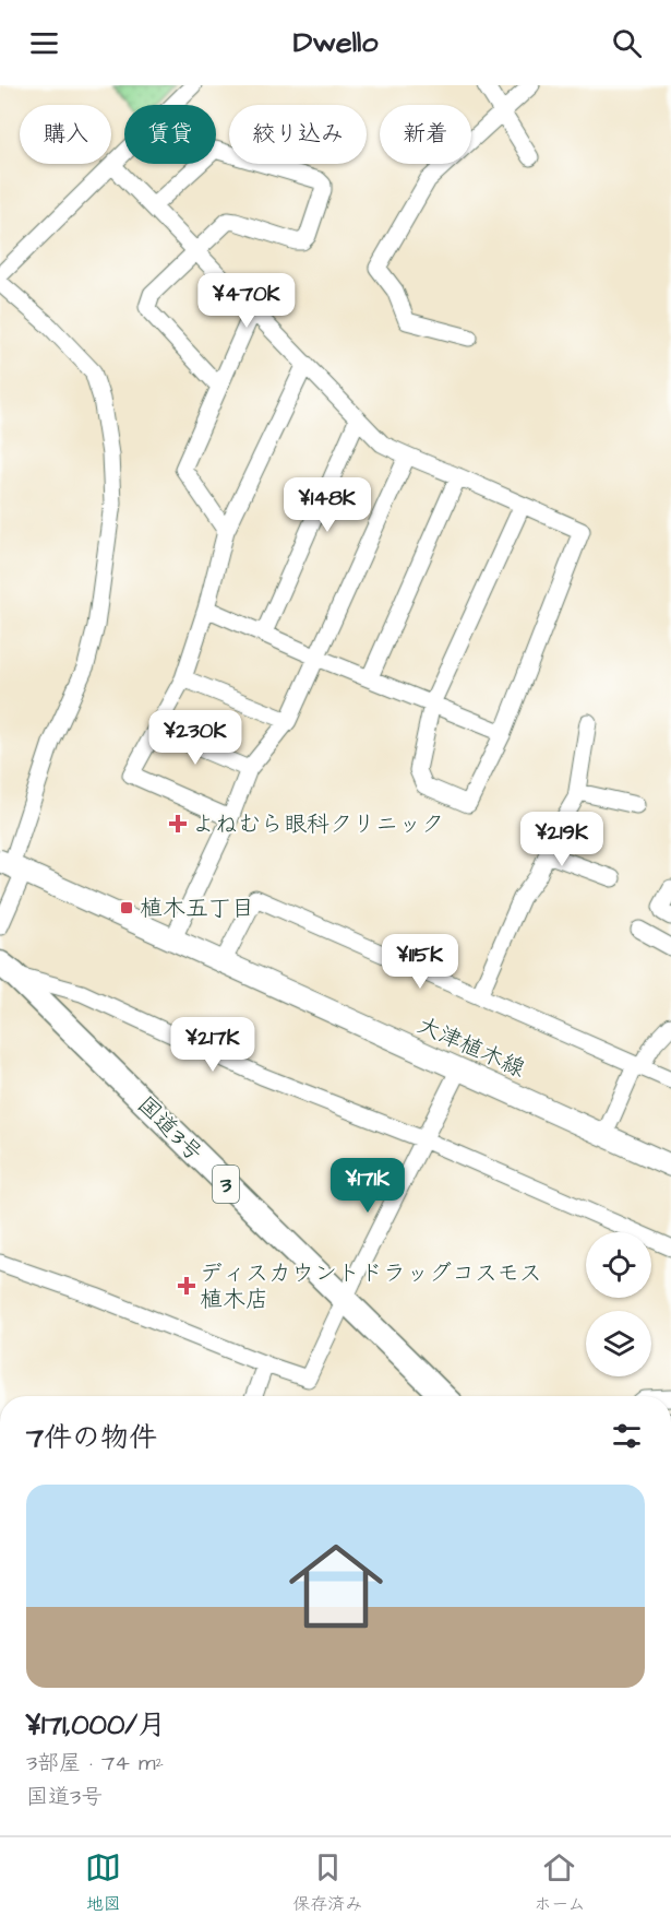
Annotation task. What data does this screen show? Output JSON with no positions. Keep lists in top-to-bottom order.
{
  "streets": {
    "highway": ["国道3号", "3"],
    "main road": ["大津植木線"]
  },
  "places": {
    "health": ["よねむら眼科クリニック", "ディスカウントドラッグコスモス 植木店"],
    "transit": ["植木五丁目"]
  },
  "page": {
    "header": "Dwello",
    "chip": [
      "購入",
      "賃貸",
      "絞り込み",
      "新着"
    ],
    "price": [
      "¥470K",
      "¥148K",
      "¥230K",
      "¥219K",
      "¥115K",
      "¥217K",
      "¥171K"
    ],
    "heading": "7件の物件",
    "list": [
      {
        "name": "¥171,000/月",
        "note": "3部屋 · 74 m² · 国道3号"
      }
    ],
    "tabs": ["地図", "保存済み", "ホーム"]
  }
}
